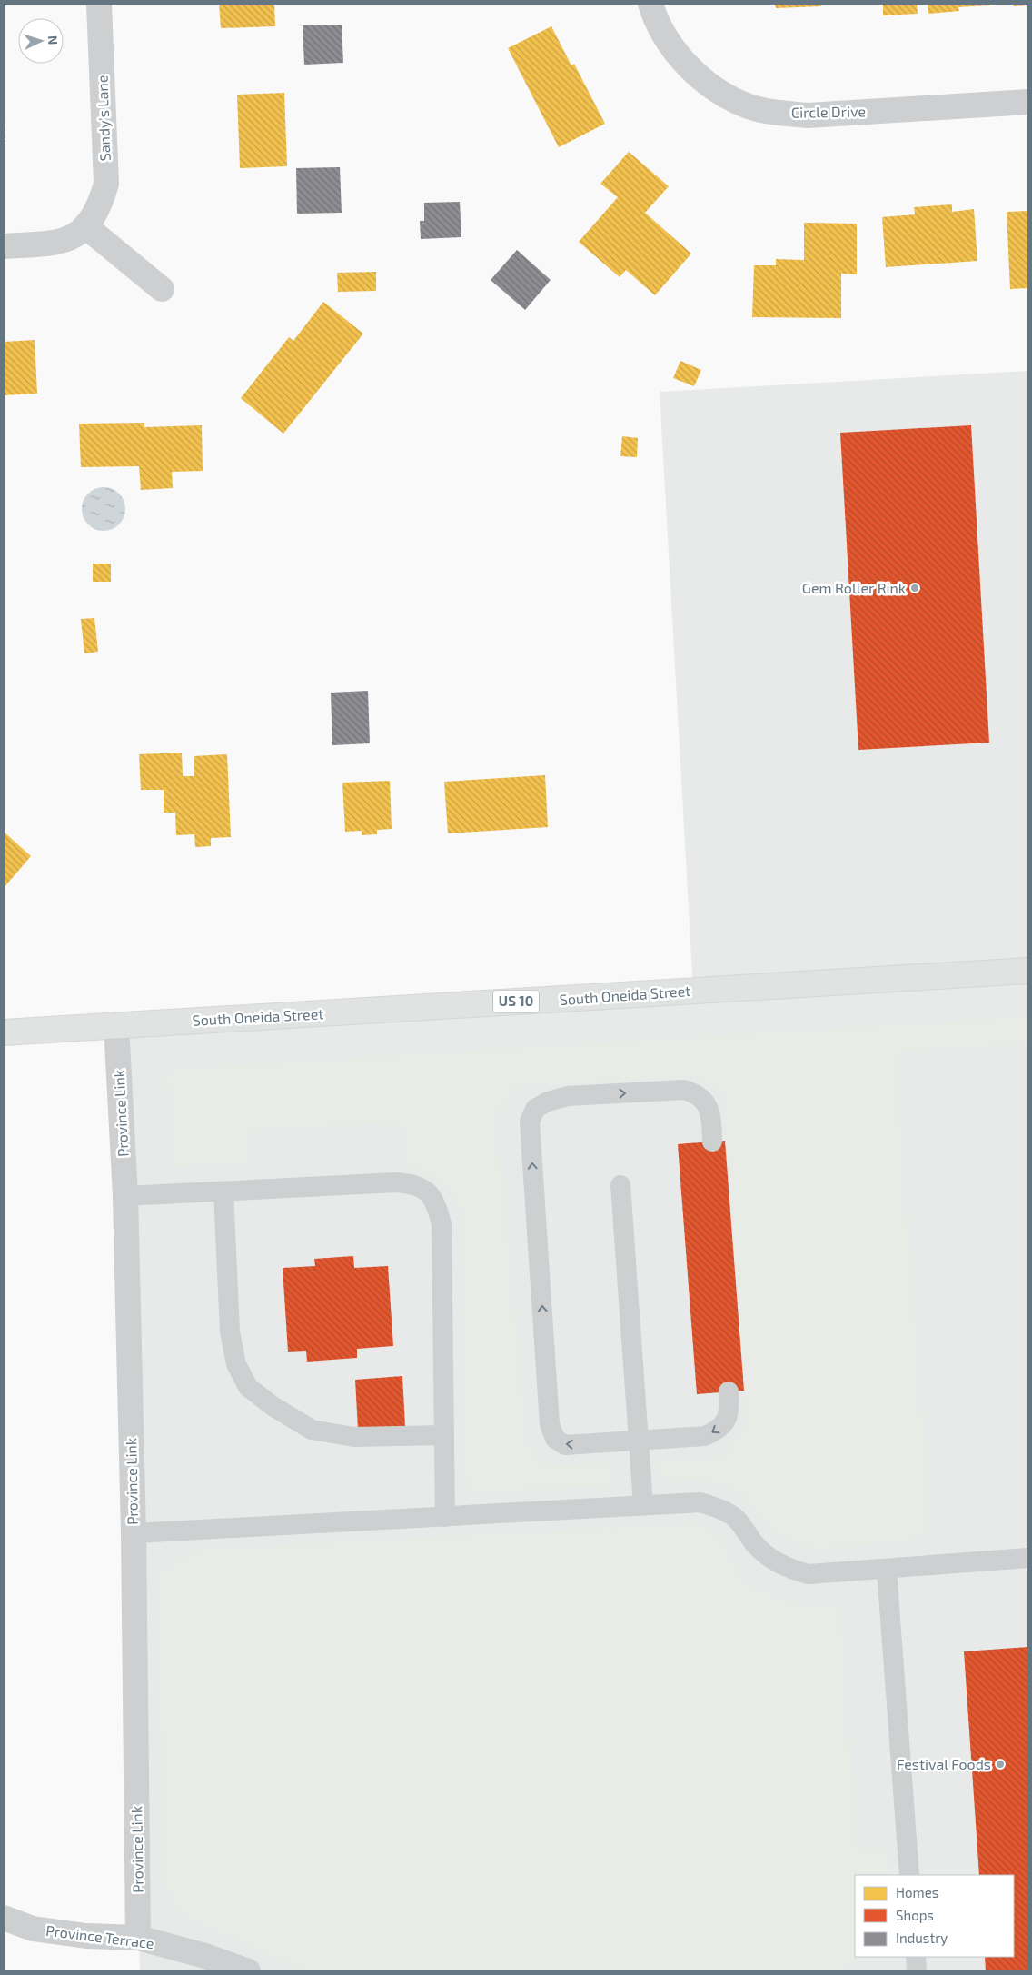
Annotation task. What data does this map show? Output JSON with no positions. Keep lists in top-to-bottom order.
{
  "streets": {
    "highway": ["South Oneida Street", "US 10"],
    "street": [
      "Circle Drive",
      "Sandy's Lane",
      "Province Link",
      "Province Terrace"
    ]
  },
  "crossings": [
    ["South Oneida Street", "Province Link"],
    ["Province Link", "Province Terrace"]
  ],
  "places": ["Gem Roller Rink", "Festival Foods"],
  "legend": ["Homes", "Shops", "Industry"],
  "north": "right"
}
